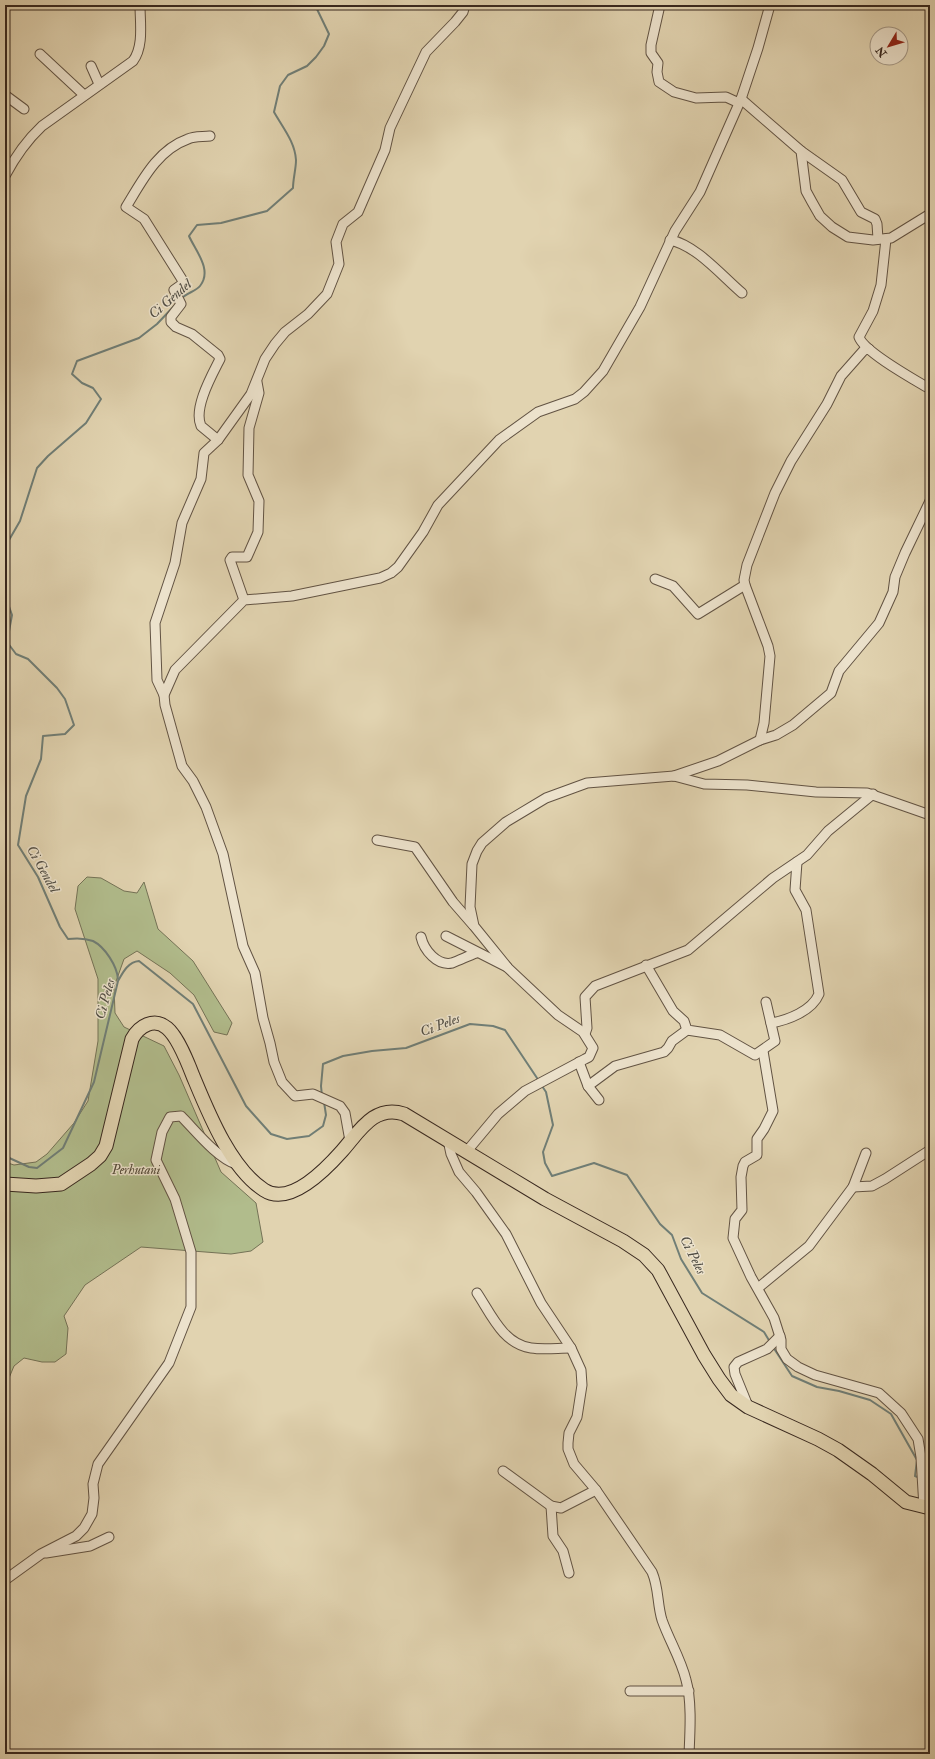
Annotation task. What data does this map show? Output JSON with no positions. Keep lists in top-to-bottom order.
{
  "water": ["Ci Gendel", "Ci Peles"],
  "parks": ["Perhutani"],
  "north": "bottom left"
}
